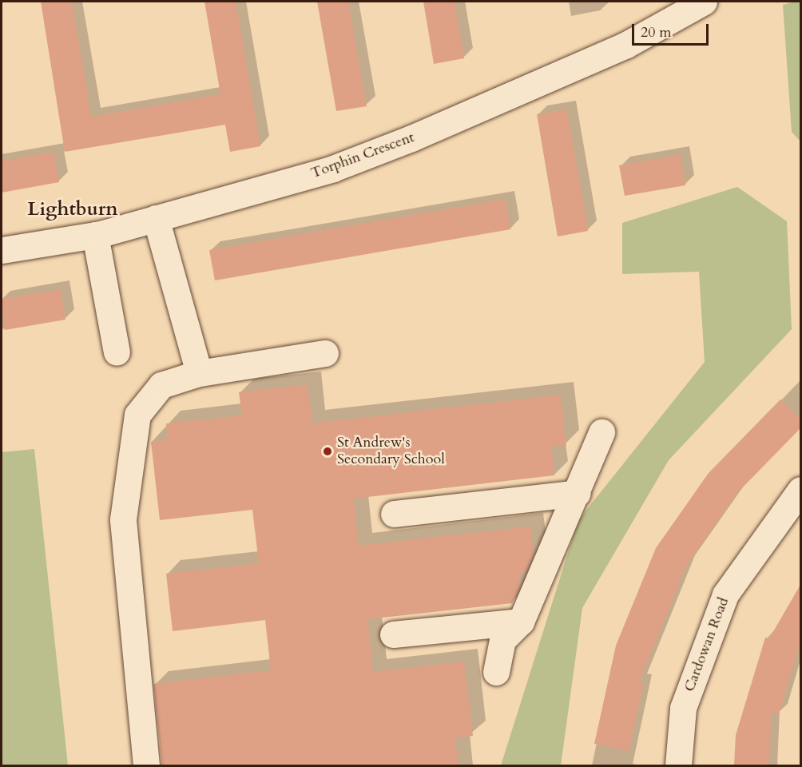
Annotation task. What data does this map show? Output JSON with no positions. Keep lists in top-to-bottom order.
{
  "streets": {
    "street": ["Torphin Crescent", "Cardowan Road"]
  },
  "districts": ["Lightburn"],
  "places": ["St Andrew's Secondary School"],
  "scale_bar": "20 m"
}
